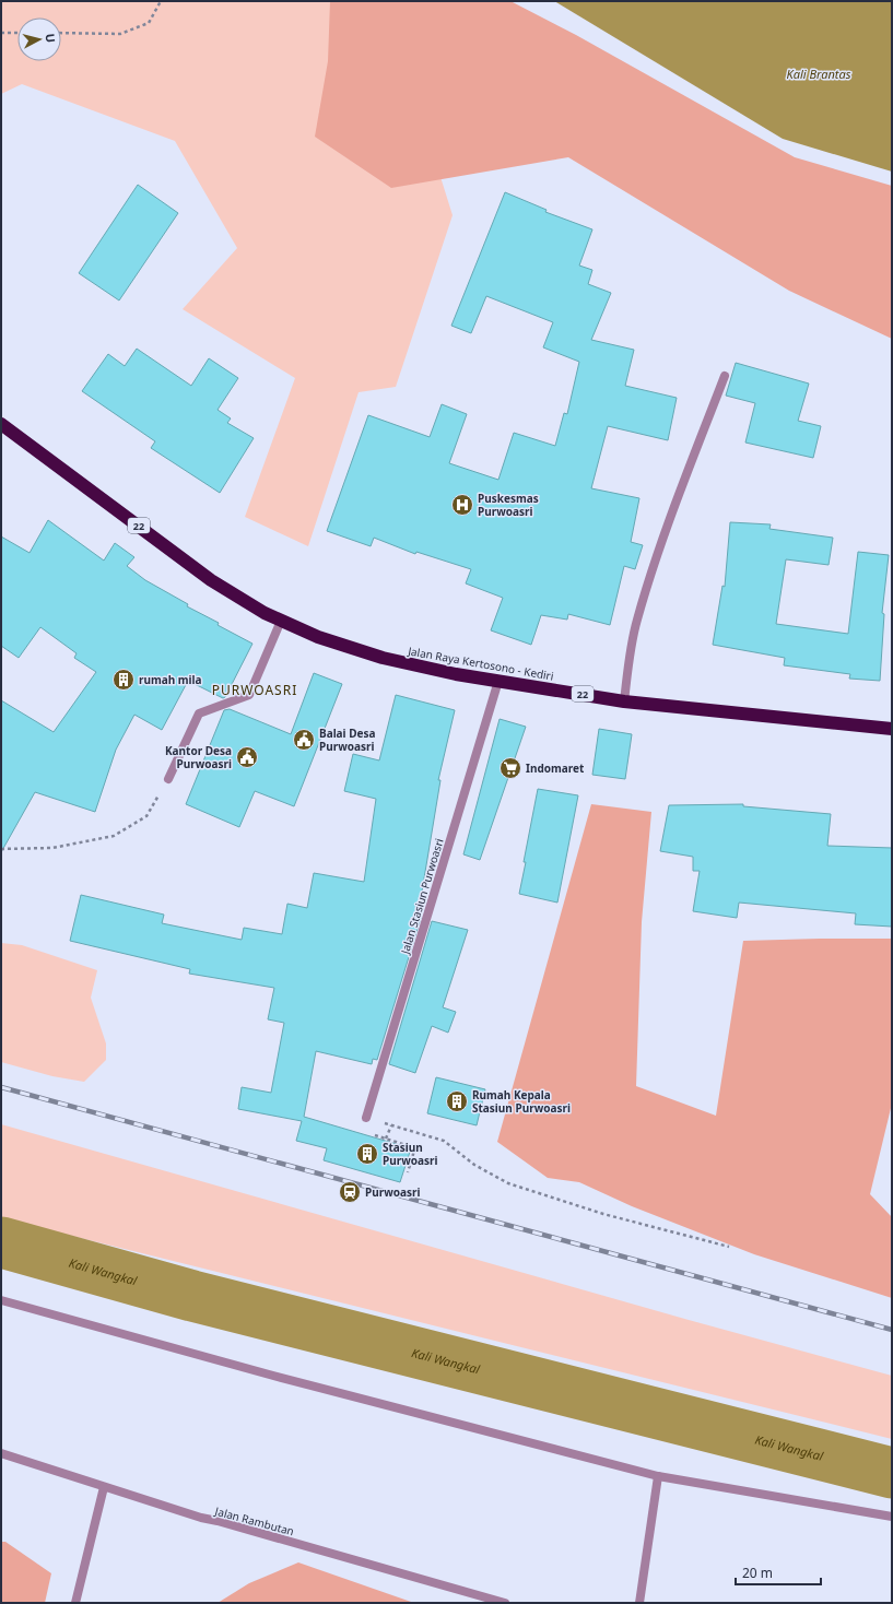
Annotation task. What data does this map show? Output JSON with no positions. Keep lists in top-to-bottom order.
{
  "streets": {
    "highway": ["22", "Jalan Raya Kertosono - Kediri"],
    "street": ["Jalan Stasiun Purwoasri", "Jalan Rambutan"]
  },
  "crossings": [
    ["Jalan Raya Kertosono - Kediri", "Jalan Stasiun Purwoasri"]
  ],
  "districts": ["PURWOASRI"],
  "water": ["Kali Brantas", "Kali Wangkal"],
  "places": {
    "hospital": ["Puskesmas Purwoasri"],
    "building": ["rumah mila", "Rumah Kepala Stasiun Purwoasri", "Stasiun Purwoasri"],
    "public building": ["Balai Desa Purwoasri", "Kantor Desa Purwoasri"],
    "supermarket": ["Indomaret"],
    "station": ["Purwoasri"]
  },
  "scale_bar": "20 m",
  "north": "right"
}
